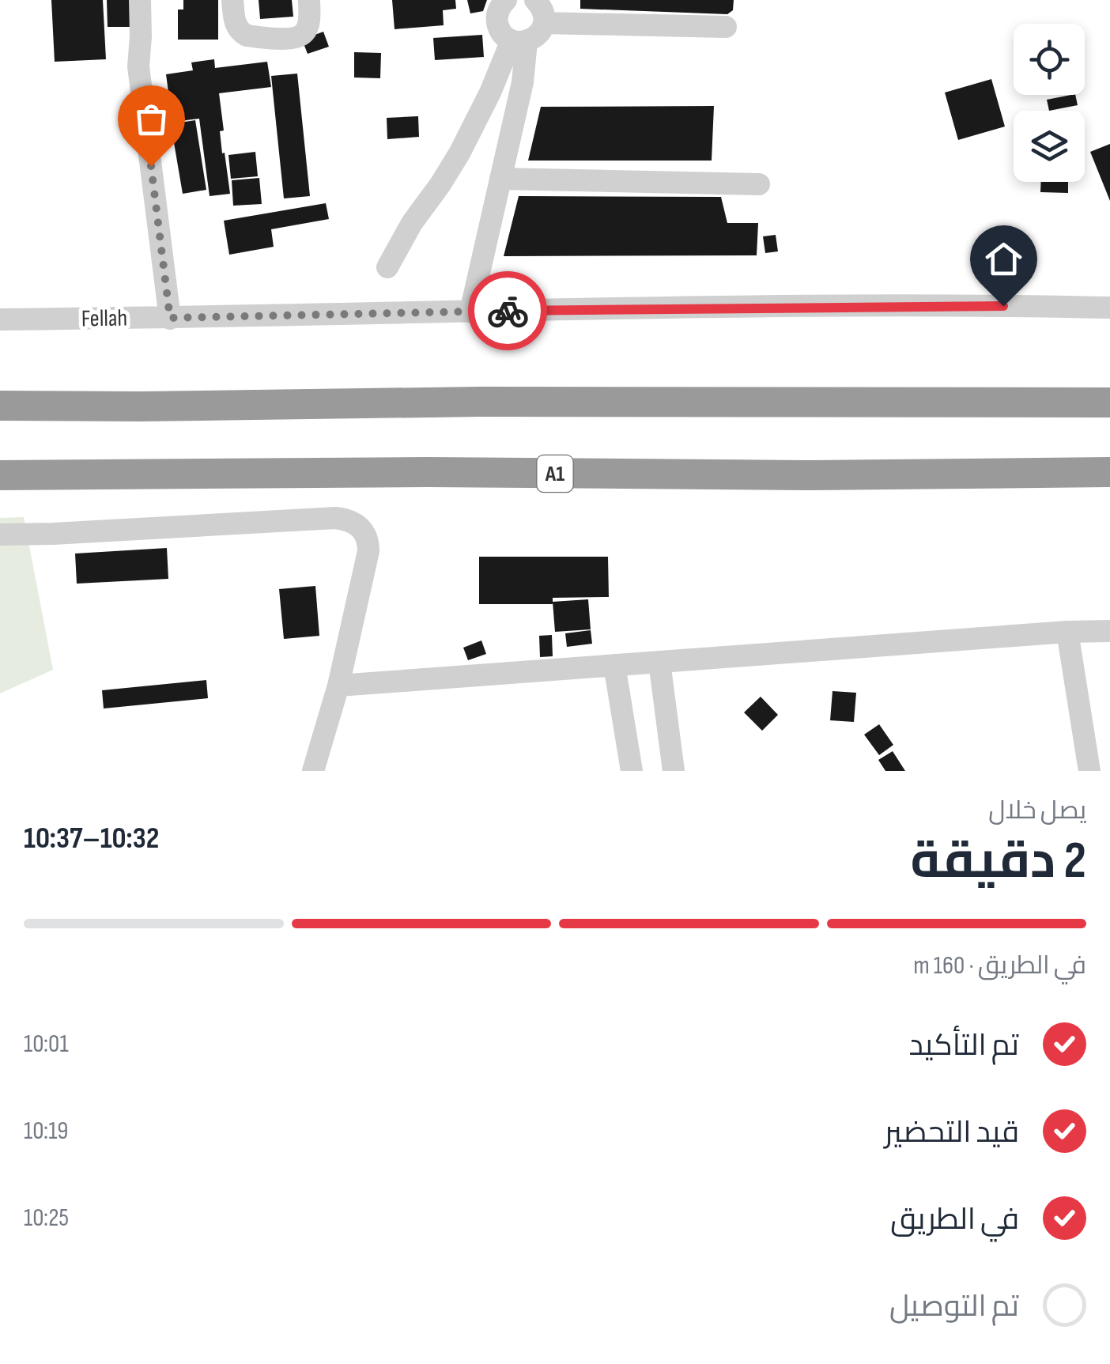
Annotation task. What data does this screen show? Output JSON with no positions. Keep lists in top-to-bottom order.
{
  "streets": {
    "highway": ["A1"],
    "street": ["Fellah"]
  },
  "page": {
    "heading": ["2 دقيقة", "يصل خلال", "10:32–10:37"],
    "bar": "في الطريق · 160 m",
    "list": [
      ["تم التأكيد", "10:01"],
      ["قيد التحضير", "10:19"],
      ["في الطريق", "10:25"],
      "تم التوصيل"
    ]
  }
}
